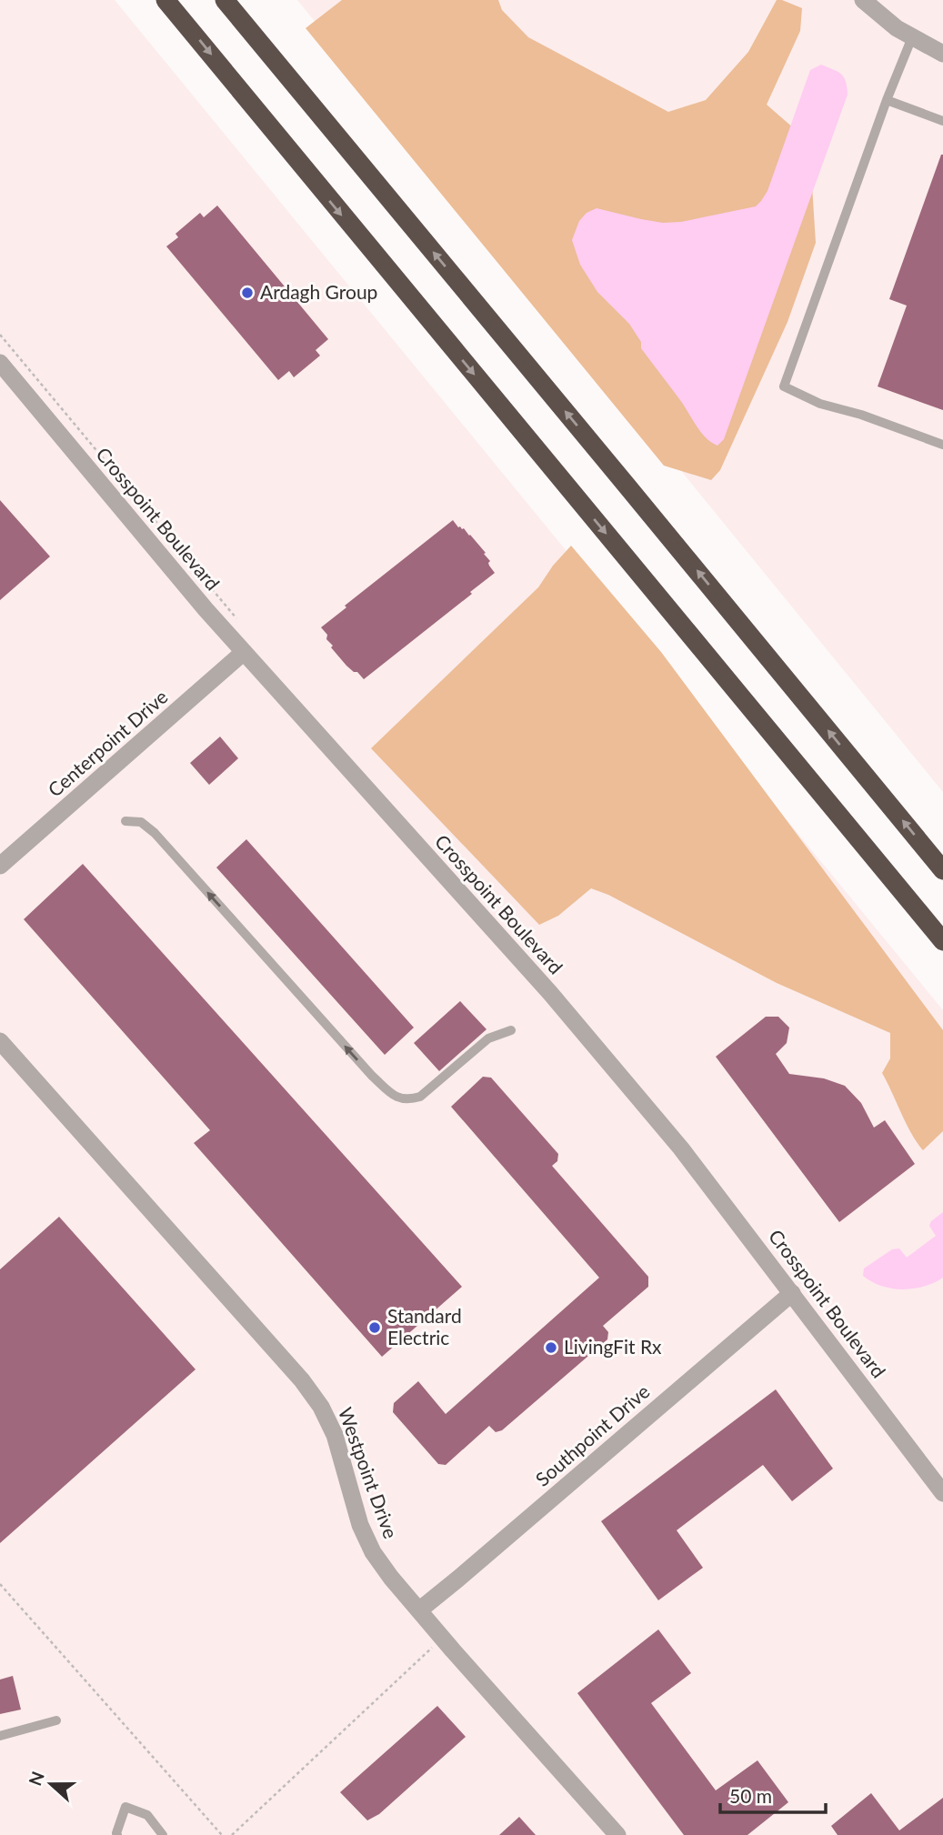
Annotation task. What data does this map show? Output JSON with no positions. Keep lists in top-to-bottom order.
{
  "streets": {
    "street": [
      "Crosspoint Boulevard",
      "Centerpoint Drive",
      "Southpoint Drive",
      "Westpoint Drive"
    ]
  },
  "crossings": [
    ["Crosspoint Boulevard", "Centerpoint Drive"],
    ["Crosspoint Boulevard", "Southpoint Drive"],
    ["Southpoint Drive", "Westpoint Drive"]
  ],
  "places": ["Ardagh Group", "Standard Electric", "LivingFit Rx"],
  "scale_bar": "50 m",
  "north": "left"
}
